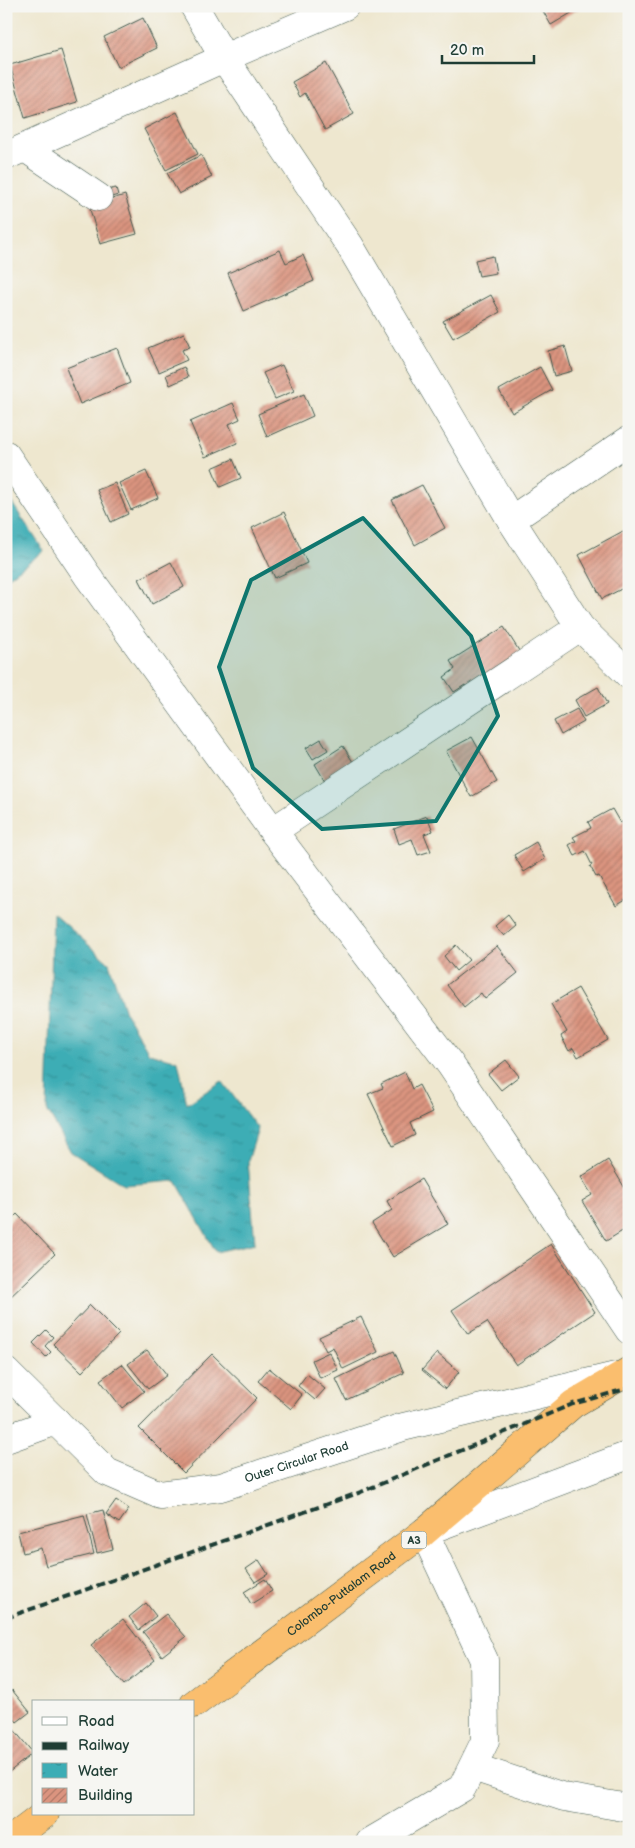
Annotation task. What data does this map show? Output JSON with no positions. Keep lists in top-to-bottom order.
{
  "streets": {
    "highway": ["A3", "Colombo-Puttalam Road"],
    "street": ["Outer Circular Road"]
  },
  "crossings": [
    ["Outer Circular Road", "Colombo-Puttalam Road"]
  ],
  "legend": [
    "Road",
    "Railway",
    "Water",
    "Building"
  ],
  "scale_bar": "20 m"
}
